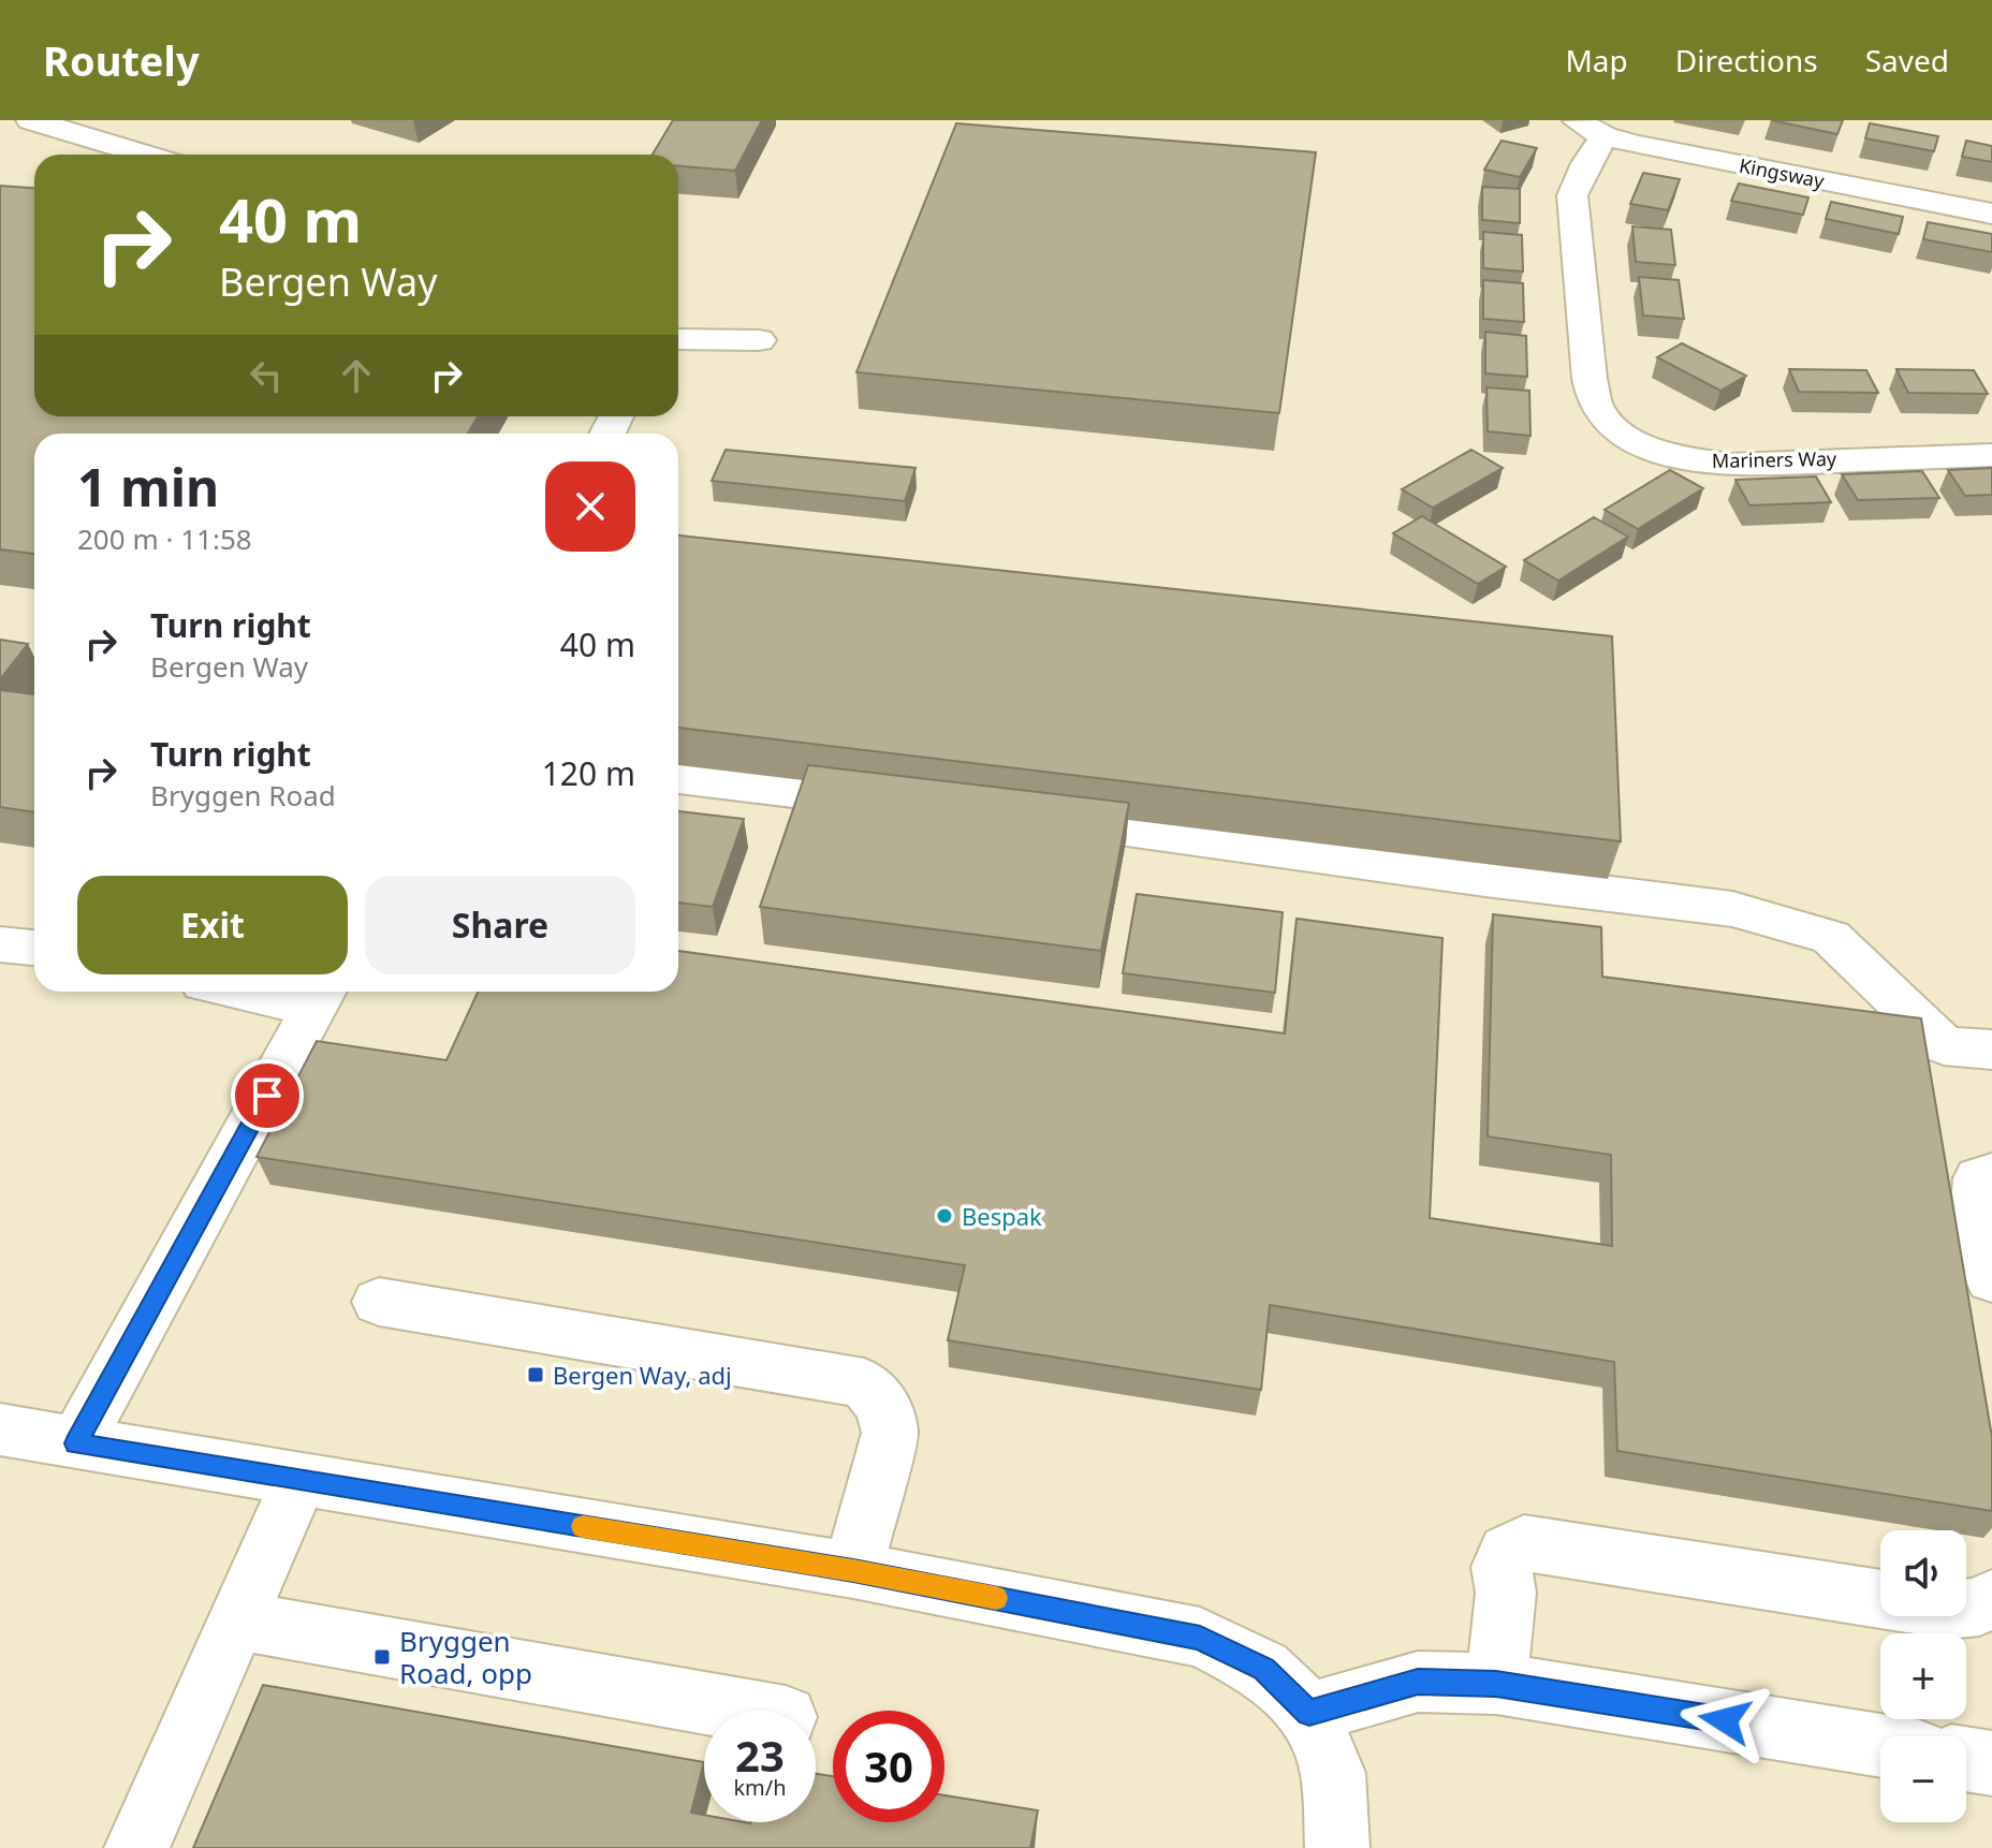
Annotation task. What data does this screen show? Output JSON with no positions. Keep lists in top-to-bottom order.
{
  "streets": {
    "street": ["Kingsway", "Mariners Way"]
  },
  "crossings": [
    ["Kingsway", "Mariners Way"]
  ],
  "places": {
    "other": ["Bespak"],
    "transit": ["Bergen Way, adj", "Bryggen Road, opp"]
  },
  "page": {
    "header": "Routely",
    "nav": ["Map", "Directions", "Saved"],
    "turn": ["40 m", "Bergen Way"],
    "heading": ["1 min", "200 m · 11:58"],
    "list": [
      {
        "name": "Turn right",
        "note": "Bergen Way",
        "value": "40 m"
      },
      {
        "name": "Turn right",
        "note": "Bryggen Road",
        "value": "120 m"
      }
    ],
    "buttons": ["Exit", "Share"],
    "map_buttons": ["+", "−"],
    "speed": "23 km/h",
    "limit": "30"
  }
}
